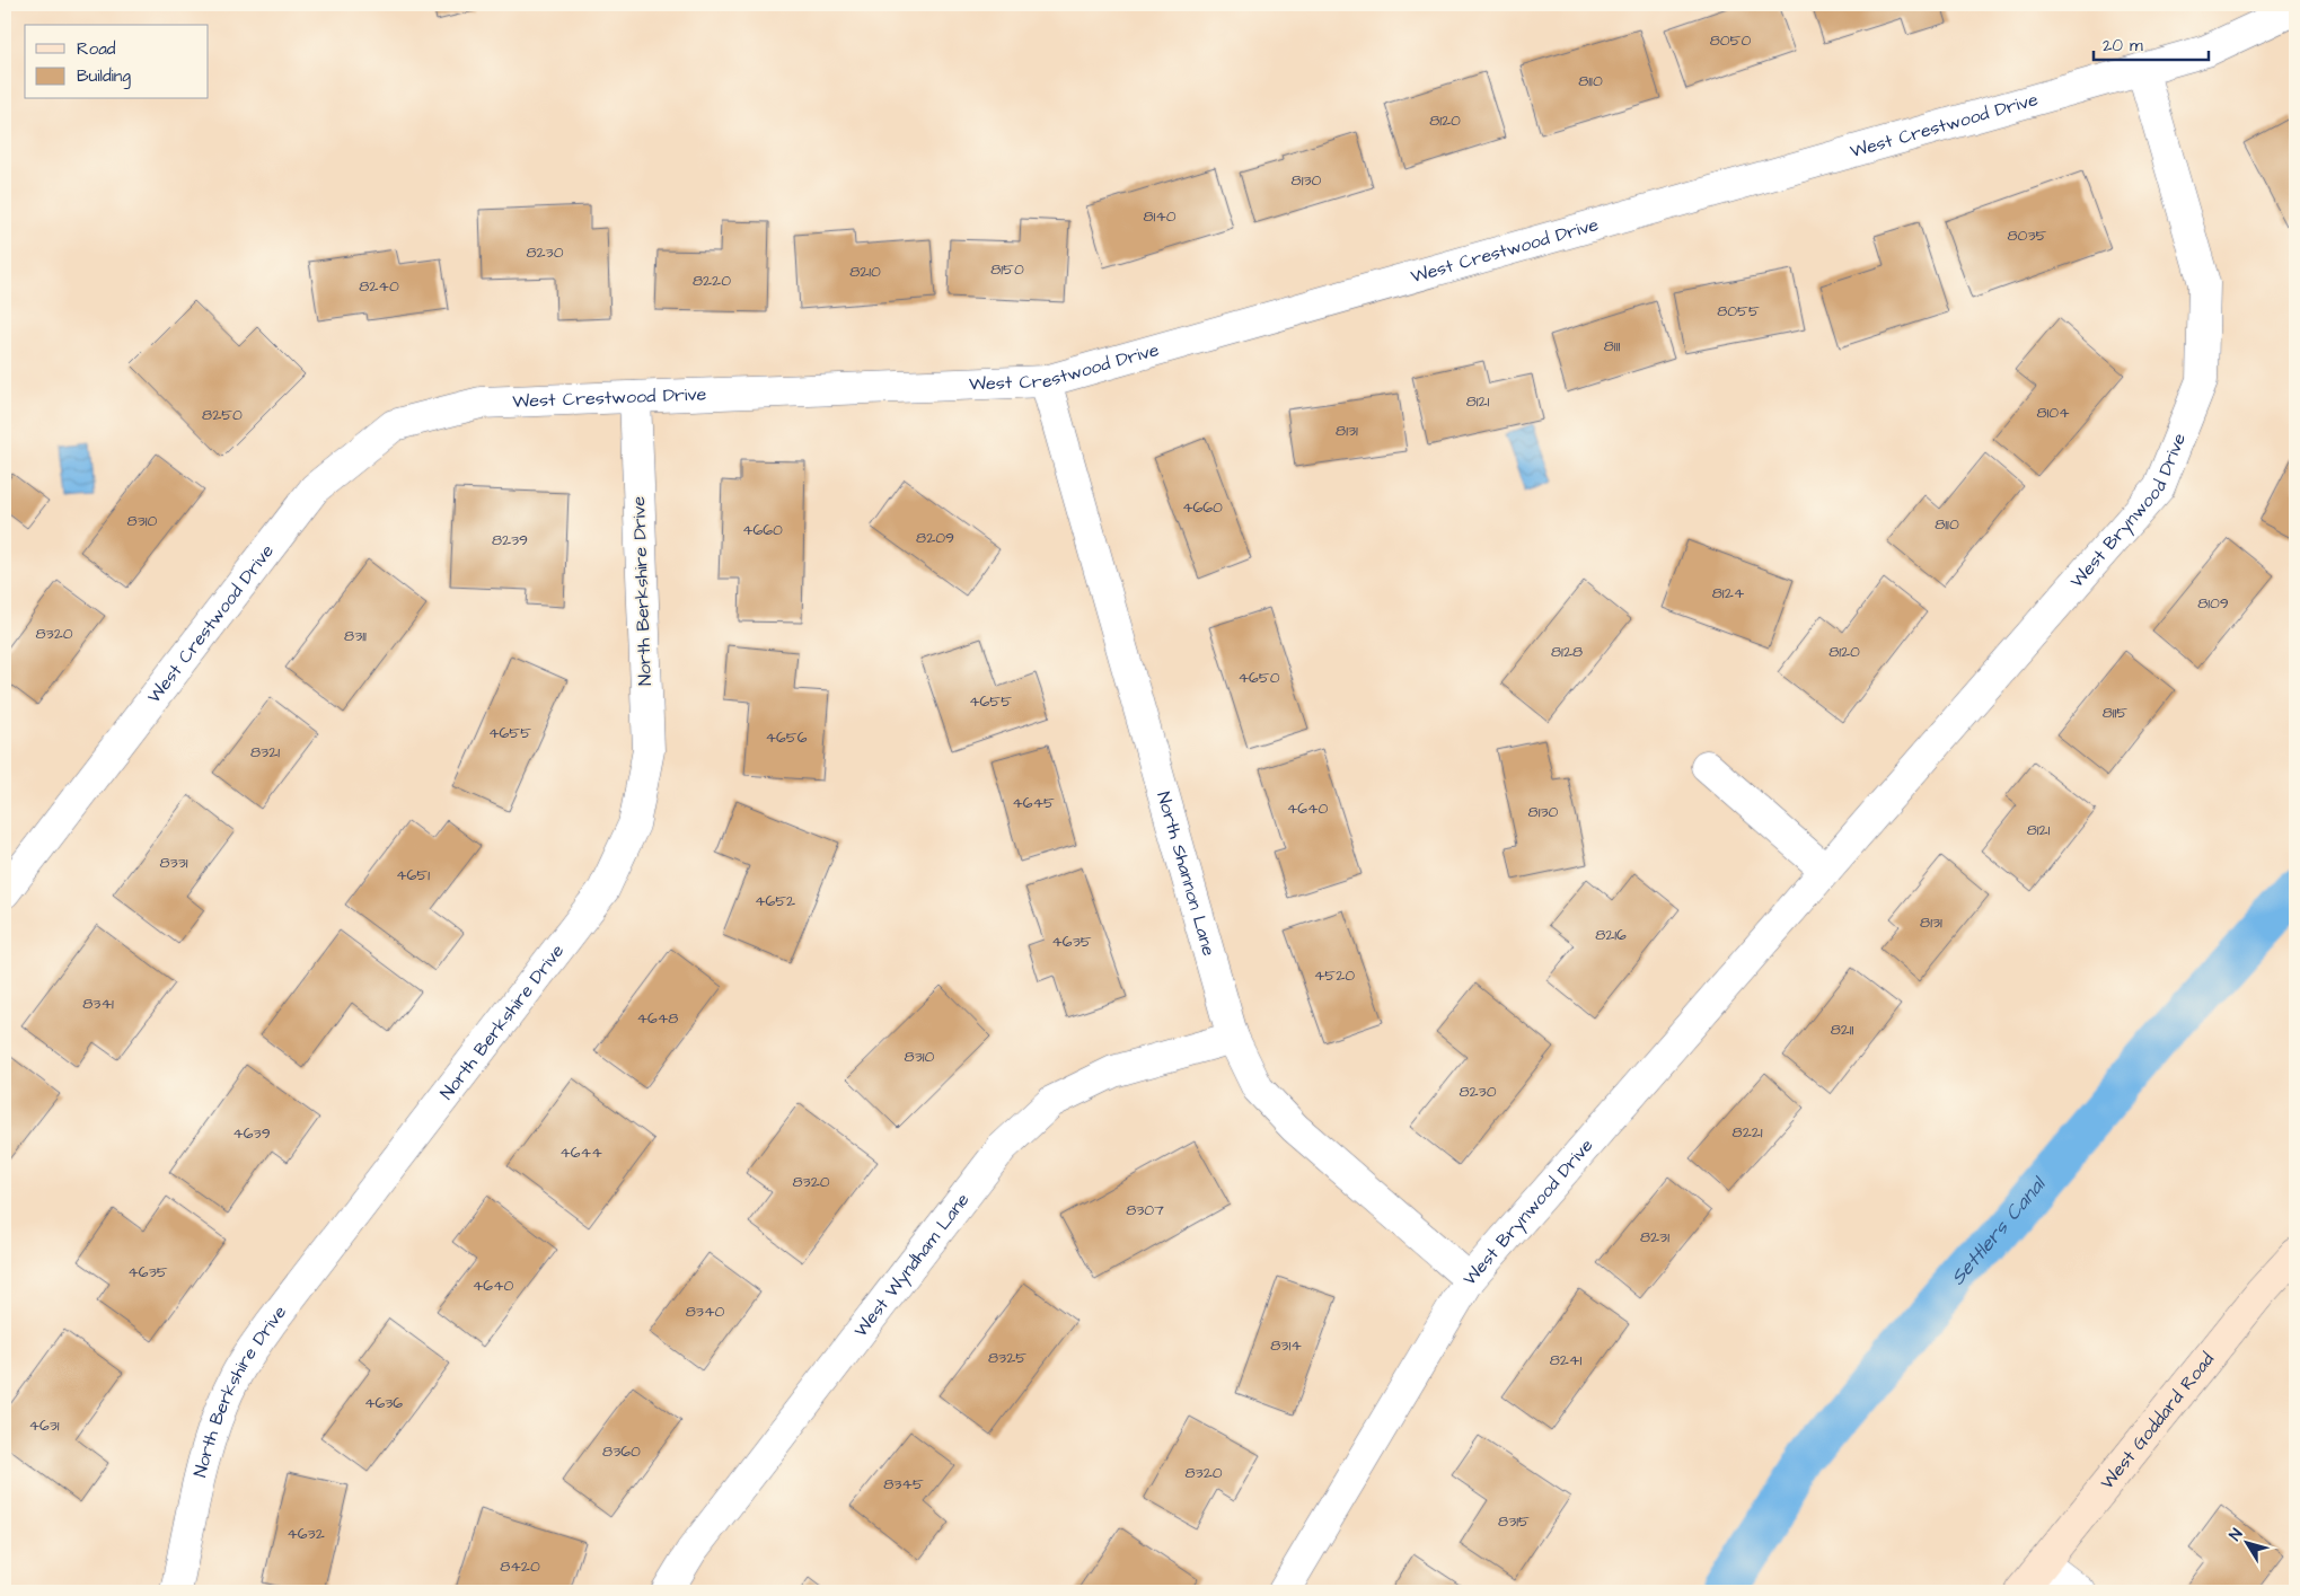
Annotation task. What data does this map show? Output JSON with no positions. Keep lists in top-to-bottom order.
{
  "streets": {
    "street": [
      "West Crestwood Drive",
      "West Brynwood Drive",
      "North Berkshire Drive",
      "North Shannon Lane",
      "West Wyndham Lane",
      "West Goddard Road"
    ]
  },
  "crossings": [
    ["West Crestwood Drive", "West Brynwood Drive"],
    ["West Crestwood Drive", "North Berkshire Drive"],
    ["West Crestwood Drive", "North Shannon Lane"],
    ["West Brynwood Drive", "North Shannon Lane"],
    ["North Shannon Lane", "West Wyndham Lane"]
  ],
  "water": ["Settlers Canal"],
  "house_numbers": [
    "8050",
    "8110",
    "8120",
    "8130",
    "8140",
    "8035",
    "8230",
    "8150",
    "8210",
    "8220",
    "8240",
    "8055",
    "8111",
    "8121",
    "8104",
    "8250",
    "8131",
    "4660",
    "8310",
    "8110",
    "4660",
    "8209",
    "8239",
    "8124",
    "8109",
    "8320",
    "8311",
    "8128",
    "8120",
    "4650",
    "4655",
    "8115",
    "4655",
    "4656",
    "8321",
    "4645",
    "4640",
    "8130",
    "8121",
    "8331",
    "4651",
    "4652",
    "8131",
    "8216",
    "4635",
    "4520",
    "8341",
    "4648",
    "8211",
    "8310",
    "8230",
    "8221",
    "4639",
    "4644",
    "8320",
    "8307",
    "8231",
    "4635",
    "4640",
    "8340",
    "8314",
    "8325",
    "8241",
    "4636",
    "4631",
    "8360",
    "8320",
    "8345",
    "8315",
    "4632",
    "8420"
  ],
  "legend": ["Road", "Building"],
  "scale_bar": "20 m",
  "north": "top left"
}
